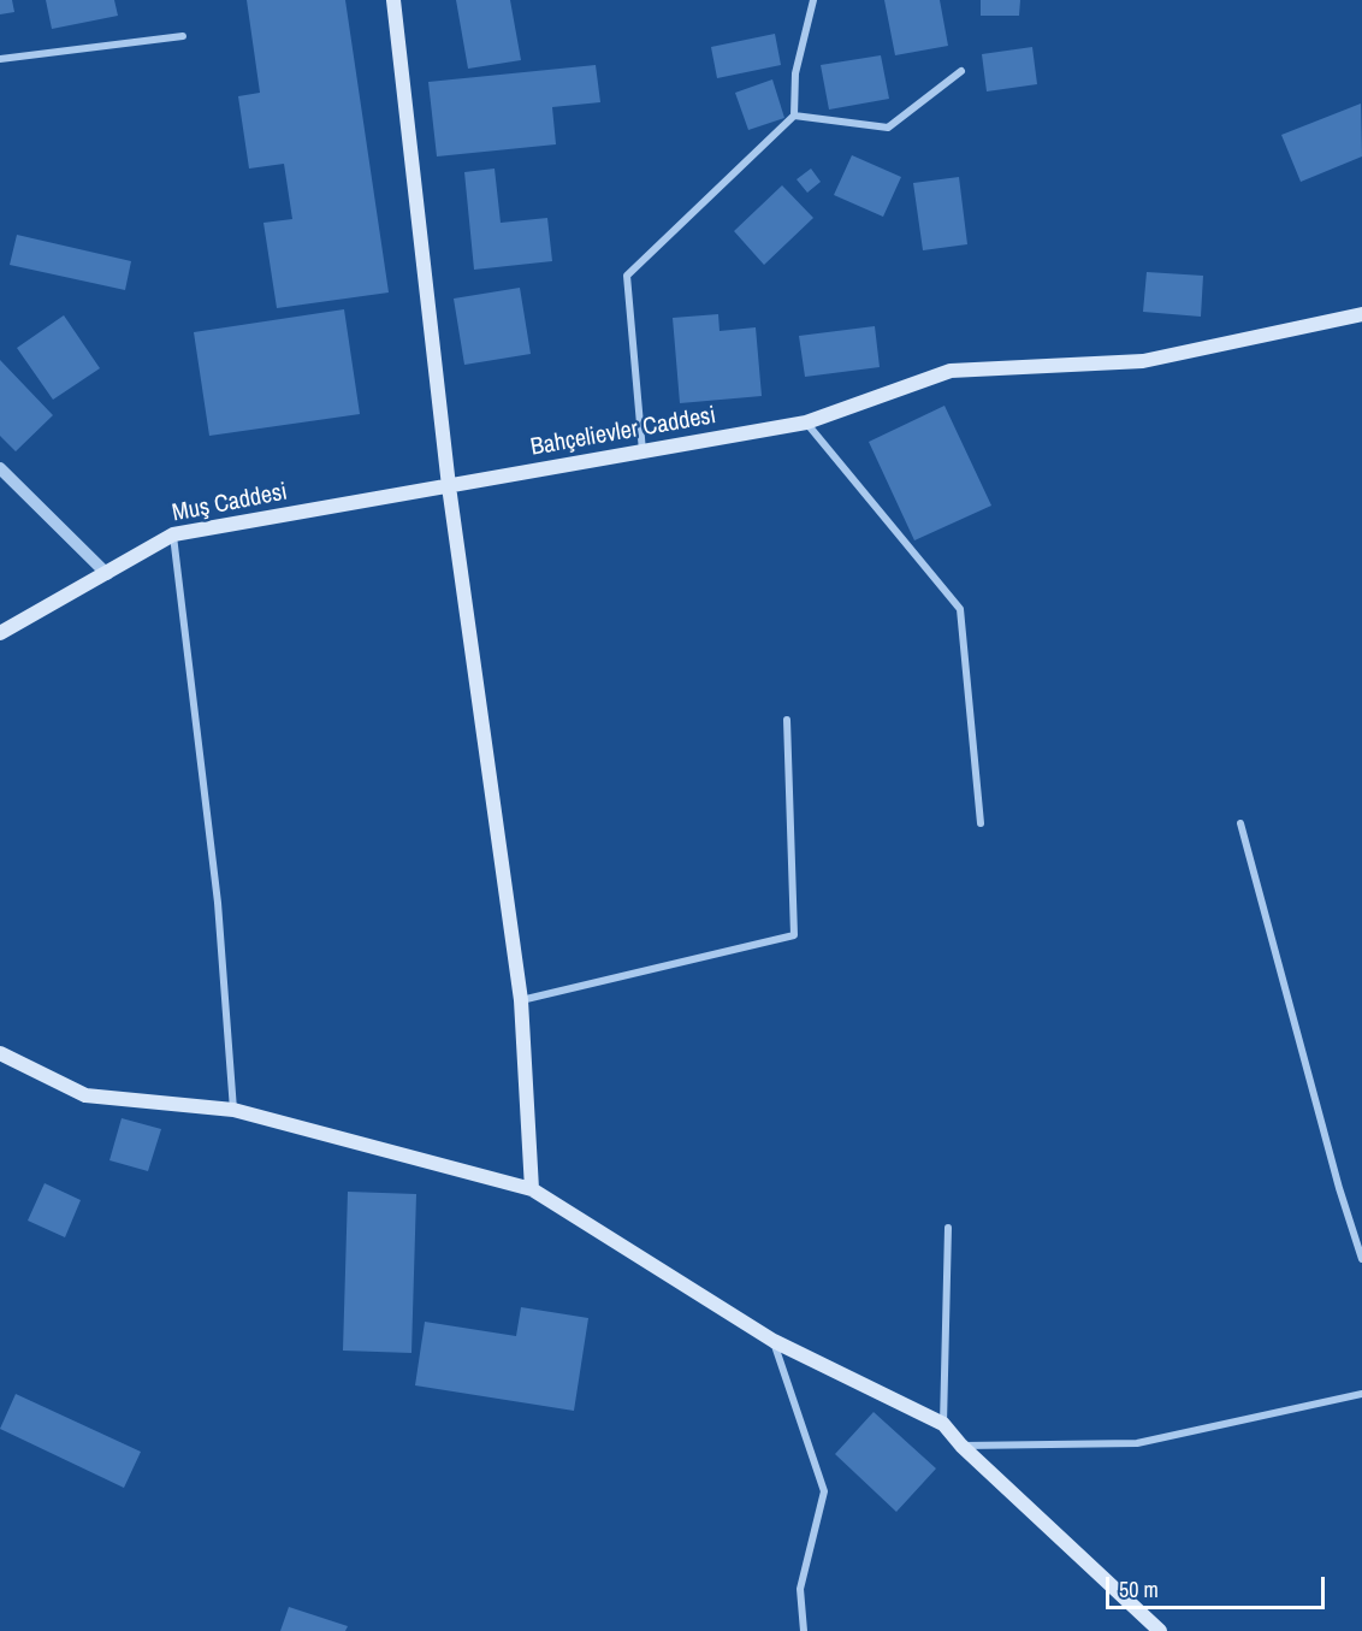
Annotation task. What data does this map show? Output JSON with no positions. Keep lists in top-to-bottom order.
{
  "streets": {
    "main road": ["Bahçelievler Caddesi", "Muş Caddesi"]
  },
  "crossings": [
    ["Bahçelievler Caddesi", "Muş Caddesi"]
  ],
  "scale_bar": "50 m"
}
